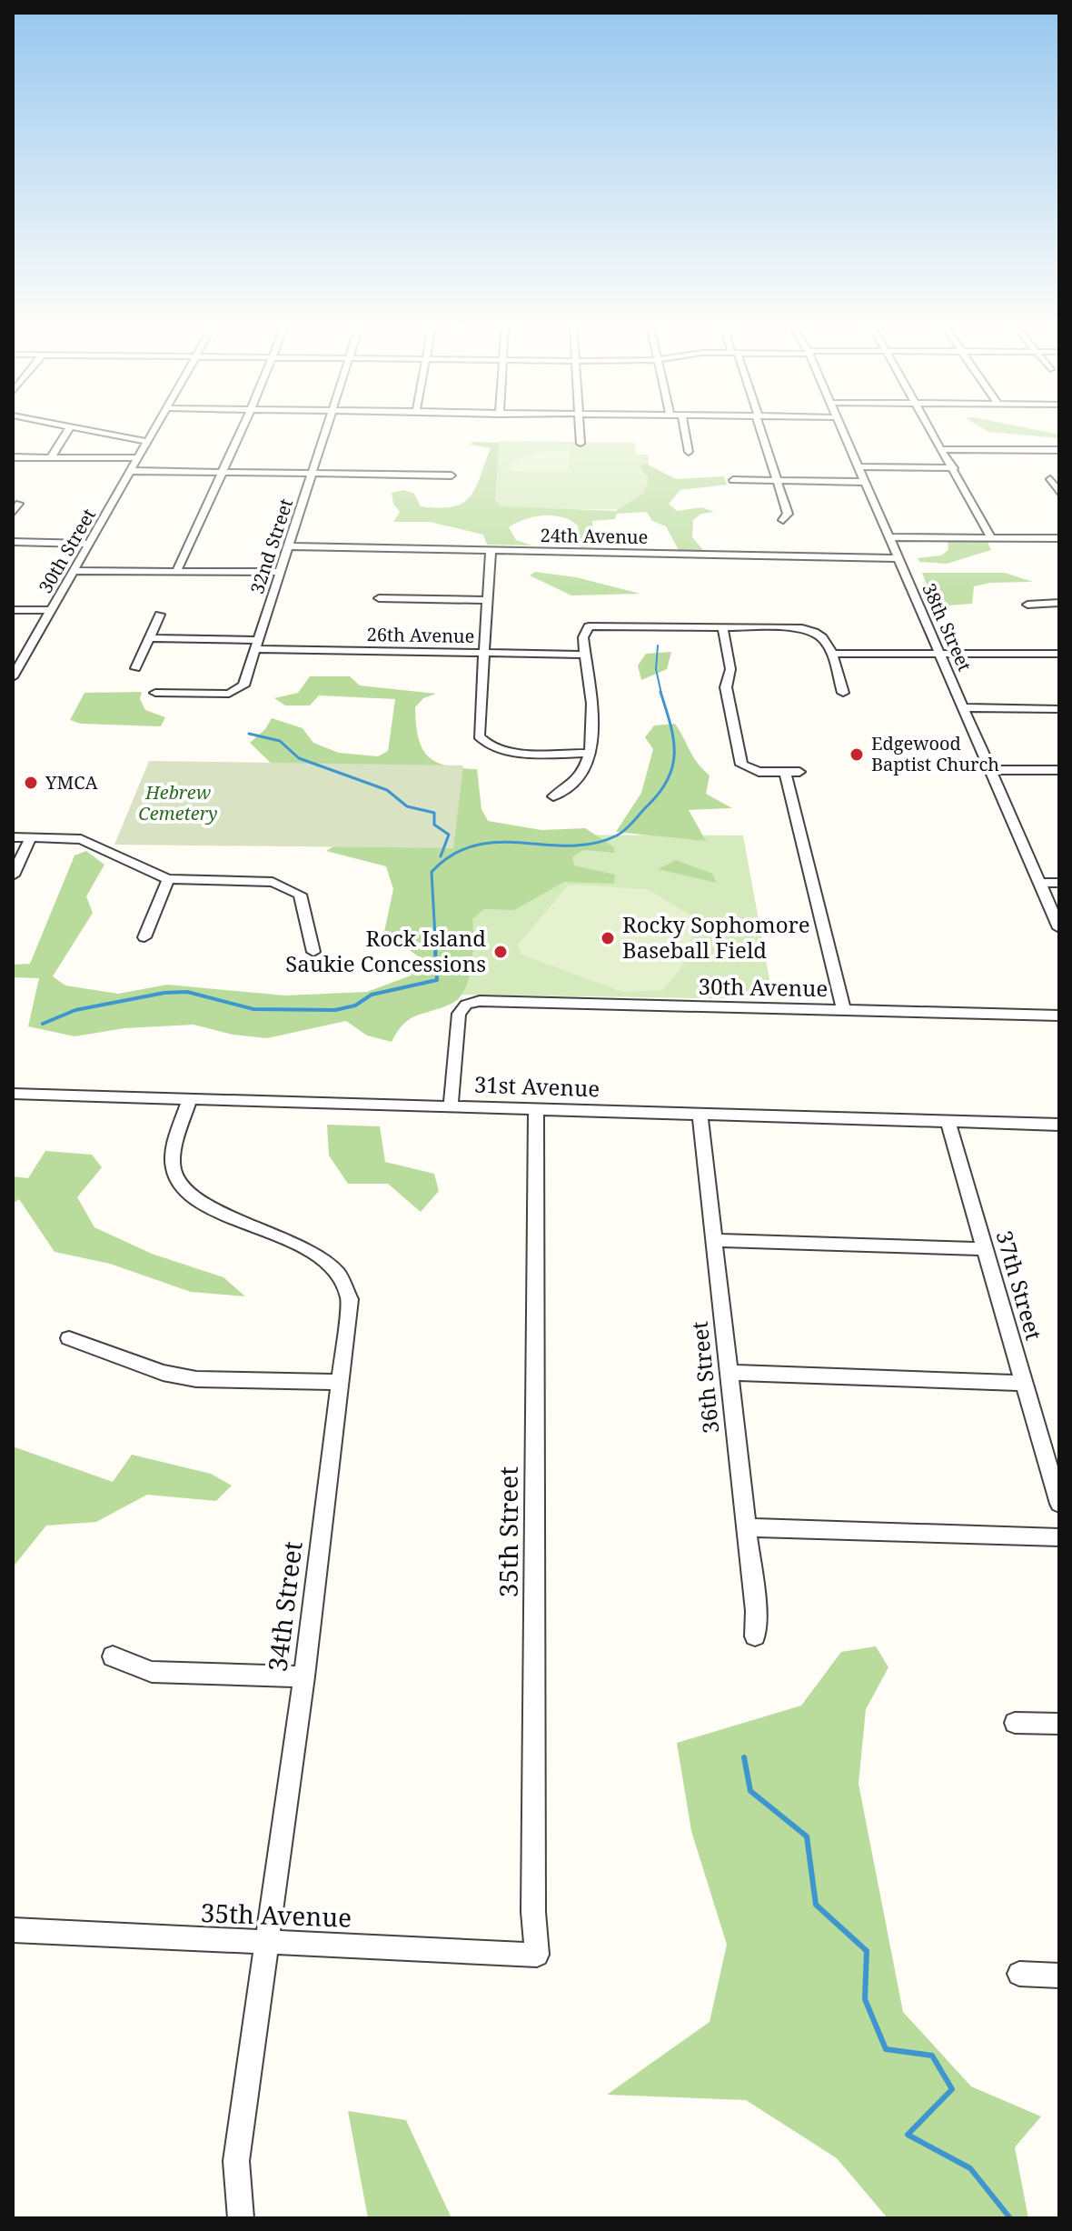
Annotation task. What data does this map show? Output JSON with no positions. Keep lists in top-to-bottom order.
{
  "streets": {
    "street": [
      "24th Avenue",
      "32nd Street",
      "30th Street",
      "38th Street",
      "26th Avenue",
      "30th Avenue",
      "31st Avenue",
      "37th Street",
      "36th Street",
      "35th Street",
      "34th Street",
      "35th Avenue"
    ]
  },
  "crossings": [
    ["24th Avenue", "32nd Street"],
    ["24th Avenue", "38th Street"],
    ["32nd Street", "26th Avenue"],
    ["30th Avenue", "31st Avenue"],
    ["31st Avenue", "37th Street"],
    ["31st Avenue", "36th Street"],
    ["31st Avenue", "35th Street"],
    ["31st Avenue", "34th Street"],
    ["35th Street", "35th Avenue"],
    ["34th Street", "35th Avenue"]
  ],
  "parks": ["Hebrew Cemetery"],
  "places": [
    "Edgewood Baptist Church",
    "YMCA",
    "Rocky Sophomore Baseball Field",
    "Rock Island Saukie Concessions"
  ]
}
